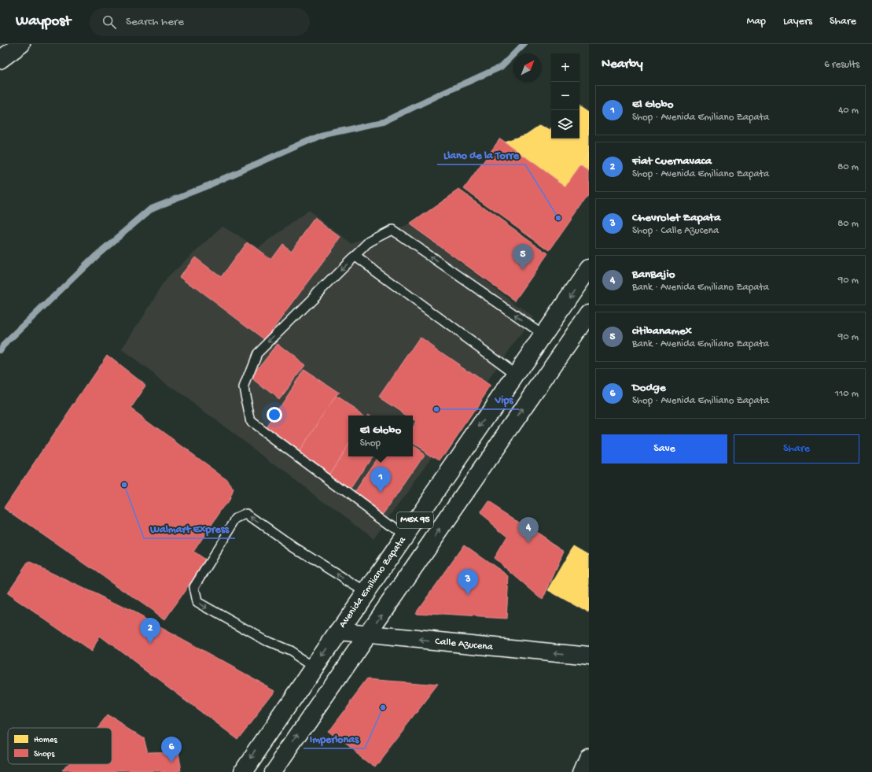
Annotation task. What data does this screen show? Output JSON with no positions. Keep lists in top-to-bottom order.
{
  "streets": {
    "main road": ["MEX 95", "Avenida Emiliano Zapata", "Calle Azucena"]
  },
  "crossings": [
    ["MEX 95", "Calle Azucena"],
    ["Avenida Emiliano Zapata", "Calle Azucena"]
  ],
  "one_way": ["Calle Azucena"],
  "places": [
    "Llano de la Torre",
    "Vips",
    "Walmart Express",
    "Imperlonas"
  ],
  "legend": ["Homes", "Shops"],
  "north": "top right",
  "page": {
    "header": "Waypost",
    "search": "Search here",
    "nav": ["Map", "Layers", "Share"],
    "heading": ["Nearby", "6 results"],
    "map_buttons": ["+", "−"],
    "list": [
      {
        "mark": "1",
        "name": "El Globo",
        "note": "Shop · Avenida Emiliano Zapata",
        "value": "40 m"
      },
      {
        "mark": "2",
        "name": "Fiat Cuernavaca",
        "note": "Shop · Avenida Emiliano Zapata",
        "value": "80 m"
      },
      {
        "mark": "3",
        "name": "Chevrolet Zapata",
        "note": "Shop · Calle Azucena",
        "value": "80 m"
      },
      {
        "mark": "4",
        "name": "BanBajio",
        "note": "Bank · Avenida Emiliano Zapata",
        "value": "90 m"
      },
      {
        "mark": "5",
        "name": "citibanamex",
        "note": "Bank · Avenida Emiliano Zapata",
        "value": "90 m"
      },
      {
        "mark": "6",
        "name": "Dodge",
        "note": "Shop · Avenida Emiliano Zapata",
        "value": "110 m"
      }
    ],
    "pins": [
      "5",
      "1",
      "4",
      "3",
      "2",
      "6"
    ],
    "popup": ["El Globo", "Shop"],
    "buttons": ["Save", "Share"]
  }
}
